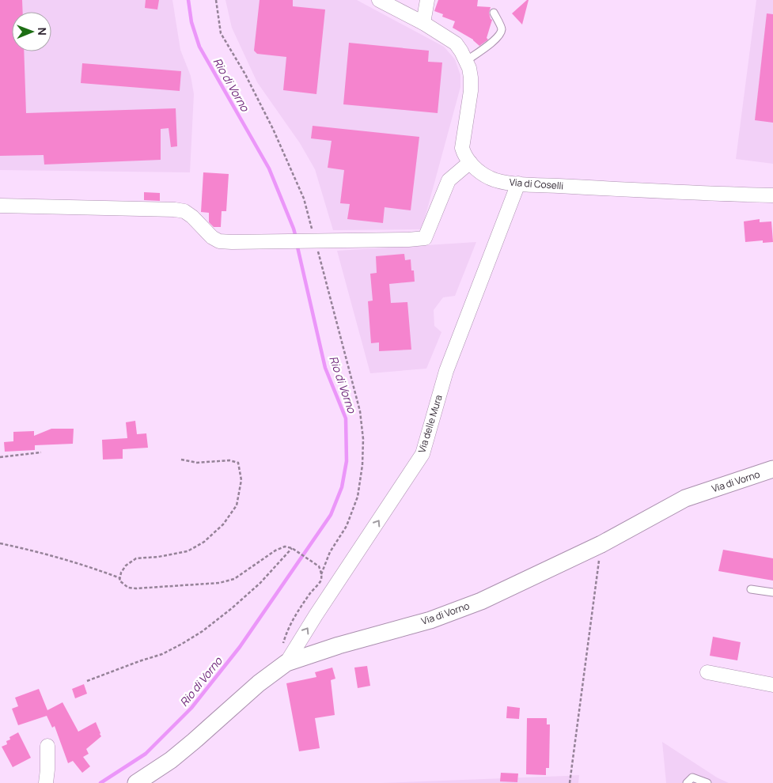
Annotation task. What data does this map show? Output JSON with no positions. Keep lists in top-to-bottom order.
{
  "streets": {
    "street": ["Via di Coselli", "Via delle Mura", "Via di Vorno"]
  },
  "crossings": [
    ["Via di Coselli", "Via delle Mura"],
    ["Via delle Mura", "Via di Vorno"]
  ],
  "one_way": ["Via delle Mura"],
  "water": ["Rio di Vorno"],
  "north": "right"
}
